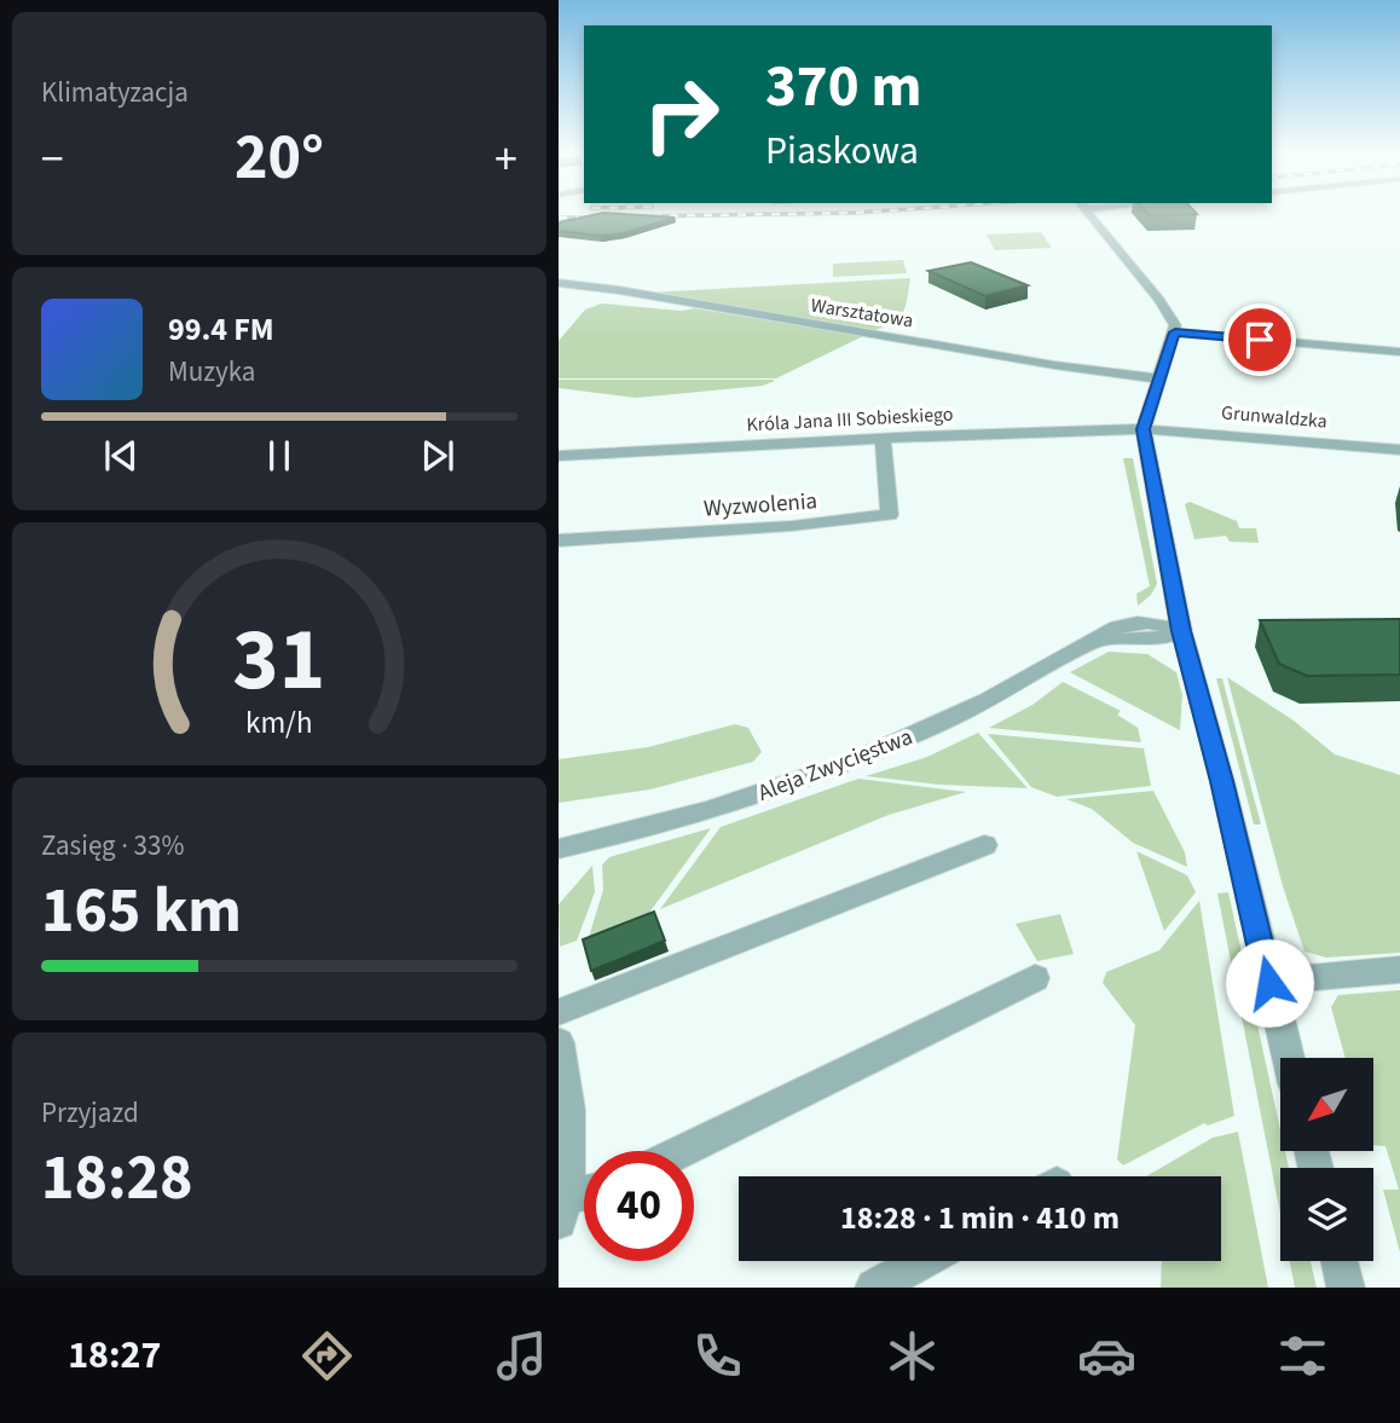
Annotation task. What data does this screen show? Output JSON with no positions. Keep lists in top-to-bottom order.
{
  "streets": {
    "street": [
      "Warsztatowa",
      "Grunwaldzka",
      "Króla Jana III Sobieskiego",
      "Wyzwolenia",
      "Aleja Zwycięstwa"
    ]
  },
  "crossings": [
    ["Grunwaldzka", "Króla Jana III Sobieskiego"],
    ["Króla Jana III Sobieskiego", "Wyzwolenia"]
  ],
  "north": "bottom left",
  "page": {
    "tile": [
      "Klimatyzacja",
      ["Zasięg · 33%", "165 km"],
      ["Przyjazd", "18:28"]
    ],
    "turn": ["370 m", "Piaskowa"],
    "heat": ["−", "20°", "+"],
    "song": ["99.4 FM", "Muzyka"],
    "limit": "40",
    "trip": "18:28 · 1 min · 410 m",
    "tabs": "18:27",
    "gauge": ["31", "km/h"]
  }
}
